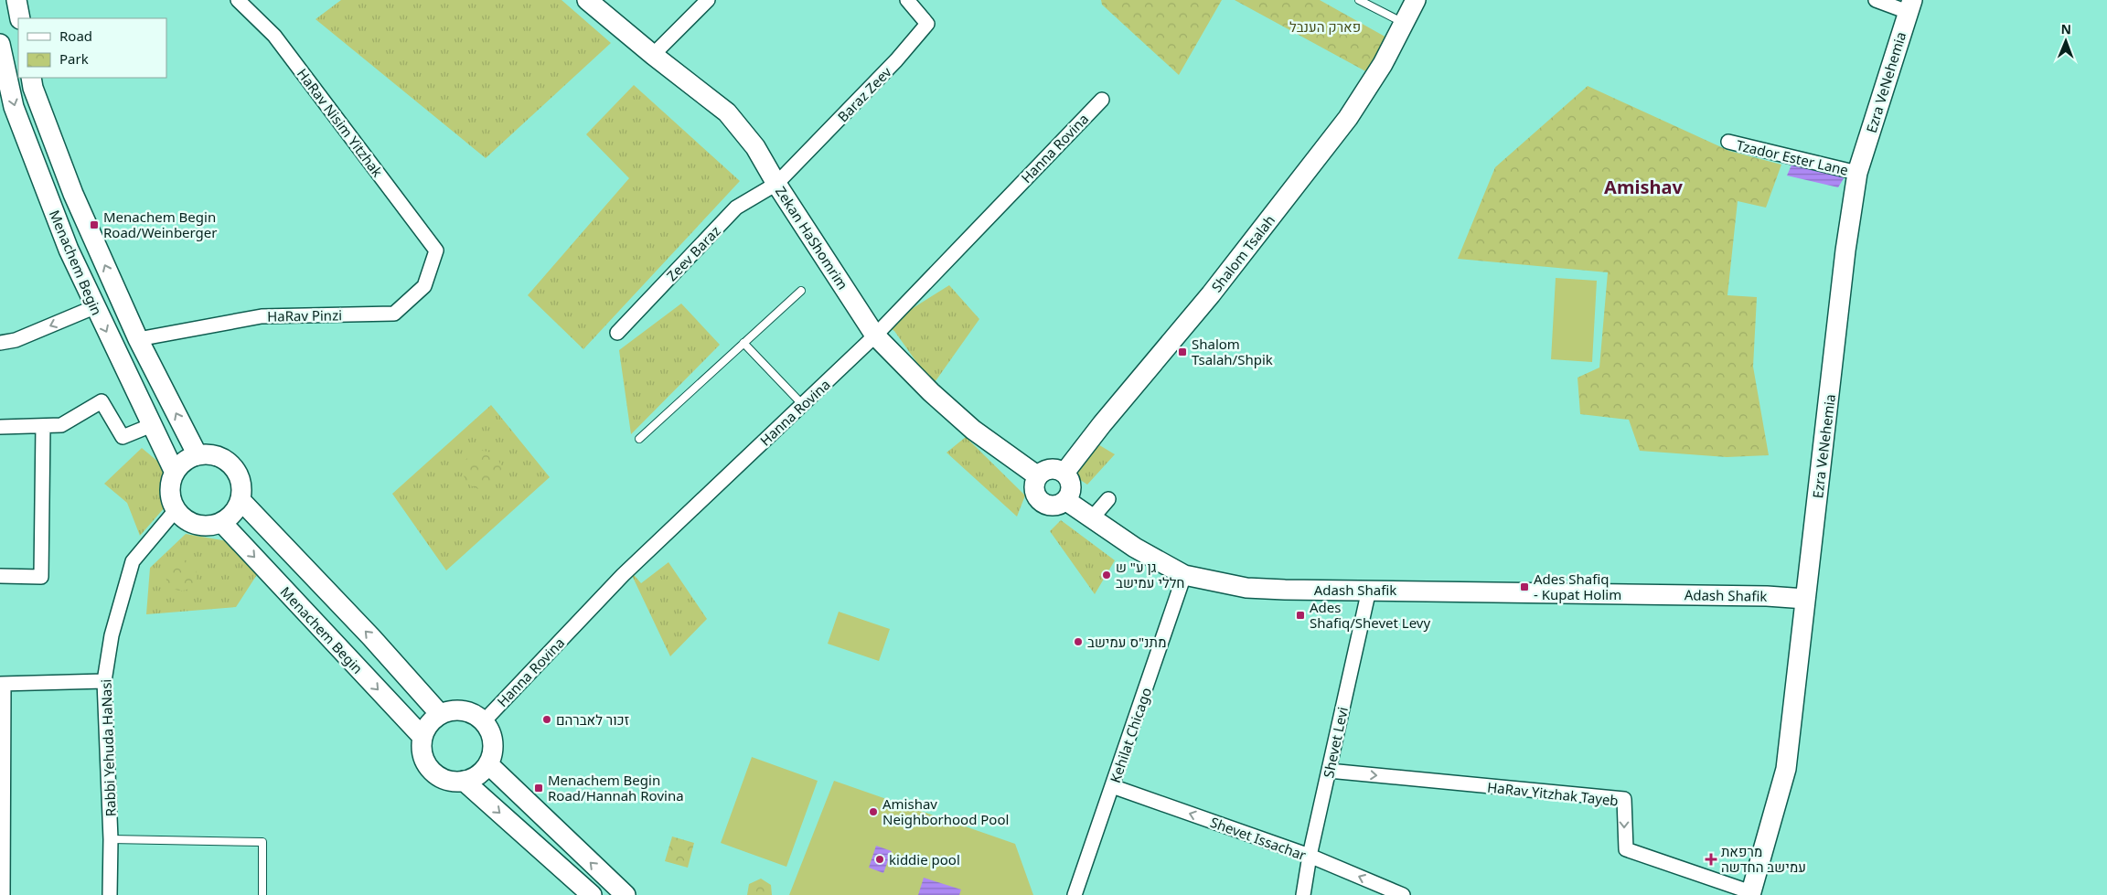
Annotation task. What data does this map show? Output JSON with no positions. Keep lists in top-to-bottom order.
{
  "streets": {
    "street": [
      "Ezra VeNehemia",
      "Baraz Zeev",
      "HaRav Nisim Yitzhak",
      "Hanna Rovina",
      "Tzador Ester Lane",
      "Zekan HaShomrim",
      "Zeev Baraz",
      "Shalom Tsalah",
      "Menachem Begin",
      "HaRav Pinzi",
      "Adash Shafik",
      "Kehilat Chicago",
      "Shevet Levi",
      "Rabbi Yehuda HaNasi",
      "HaRav Yitzhak Tayeb",
      "Shevet Issachar"
    ]
  },
  "crossings": [
    ["Ezra VeNehemia", "Tzador Ester Lane"],
    ["Ezra VeNehemia", "Adash Shafik"],
    ["Ezra VeNehemia", "HaRav Yitzhak Tayeb"],
    ["Baraz Zeev", "Zekan HaShomrim"],
    ["Baraz Zeev", "Zeev Baraz"],
    ["HaRav Nisim Yitzhak", "HaRav Pinzi"],
    ["Hanna Rovina", "Zekan HaShomrim"],
    ["Hanna Rovina", "Menachem Begin"],
    ["Zekan HaShomrim", "Zeev Baraz"],
    ["Zekan HaShomrim", "Shalom Tsalah"],
    ["Zekan HaShomrim", "Adash Shafik"],
    ["Shalom Tsalah", "Adash Shafik"],
    ["Menachem Begin", "HaRav Pinzi"],
    ["Menachem Begin", "Rabbi Yehuda HaNasi"],
    ["Adash Shafik", "Kehilat Chicago"],
    ["Adash Shafik", "Shevet Levi"],
    ["Kehilat Chicago", "Shevet Issachar"],
    ["Shevet Levi", "HaRav Yitzhak Tayeb"],
    ["Shevet Levi", "Shevet Issachar"]
  ],
  "one_way": ["HaRav Yitzhak Tayeb", "Shevet Issachar"],
  "districts": ["Amishav"],
  "parks": ["פארק הענבל"],
  "places": {
    "transit": [
      "Menachem Begin Road/Weinberger",
      "Shalom Tsalah/Shpik",
      "Ades Shafiq - Kupat Holim",
      "Ades Shafiq/Shevet Levy",
      "Menachem Begin Road/Hannah Rovina"
    ],
    "other": [
      "גן ע\" ש חללי עמישב",
      "מתנ\"ס עמישב",
      "זכור לאברהם",
      "Amishav Neighborhood Pool",
      "kiddie pool"
    ],
    "health": ["מרפאת עמישב החדשה"]
  },
  "legend": ["Road", "Park"],
  "north": "top"
}
